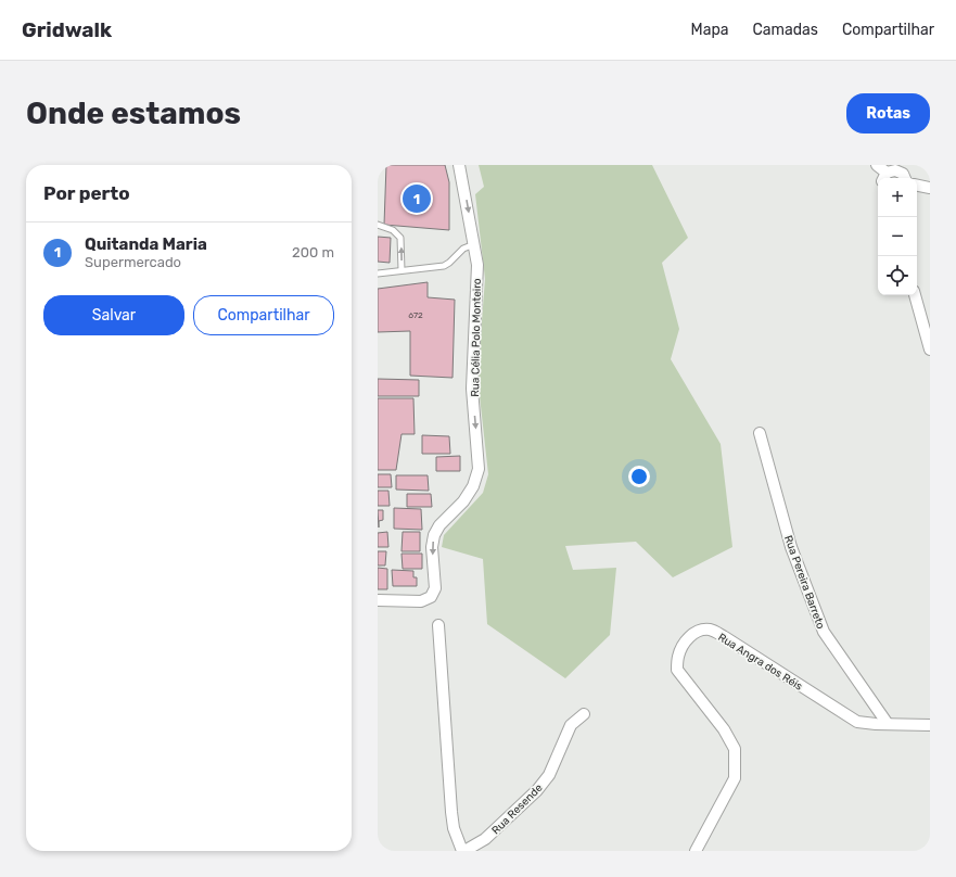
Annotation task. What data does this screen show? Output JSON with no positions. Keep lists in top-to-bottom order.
{
  "streets": {
    "street": [
      "Rua Célia Polo Monteiro",
      "Rua Pereira Barreto",
      "Rua Angra dos Réis",
      "Rua Resende"
    ]
  },
  "crossings": [
    ["Rua Pereira Barreto", "Rua Angra dos Réis"]
  ],
  "one_way": ["Rua Célia Polo Monteiro"],
  "house_numbers": ["672"],
  "page": {
    "header": "Gridwalk",
    "nav": ["Mapa", "Camadas", "Compartilhar"],
    "buttons": [
      "Rotas",
      ["Salvar", "Compartilhar"]
    ],
    "title": "Onde estamos",
    "heading": "Por perto",
    "map_buttons": ["+", "−"],
    "pins": "1",
    "list": [
      {
        "mark": "1",
        "name": "Quitanda Maria",
        "note": "Supermercado",
        "value": "200 m"
      }
    ]
  }
}
